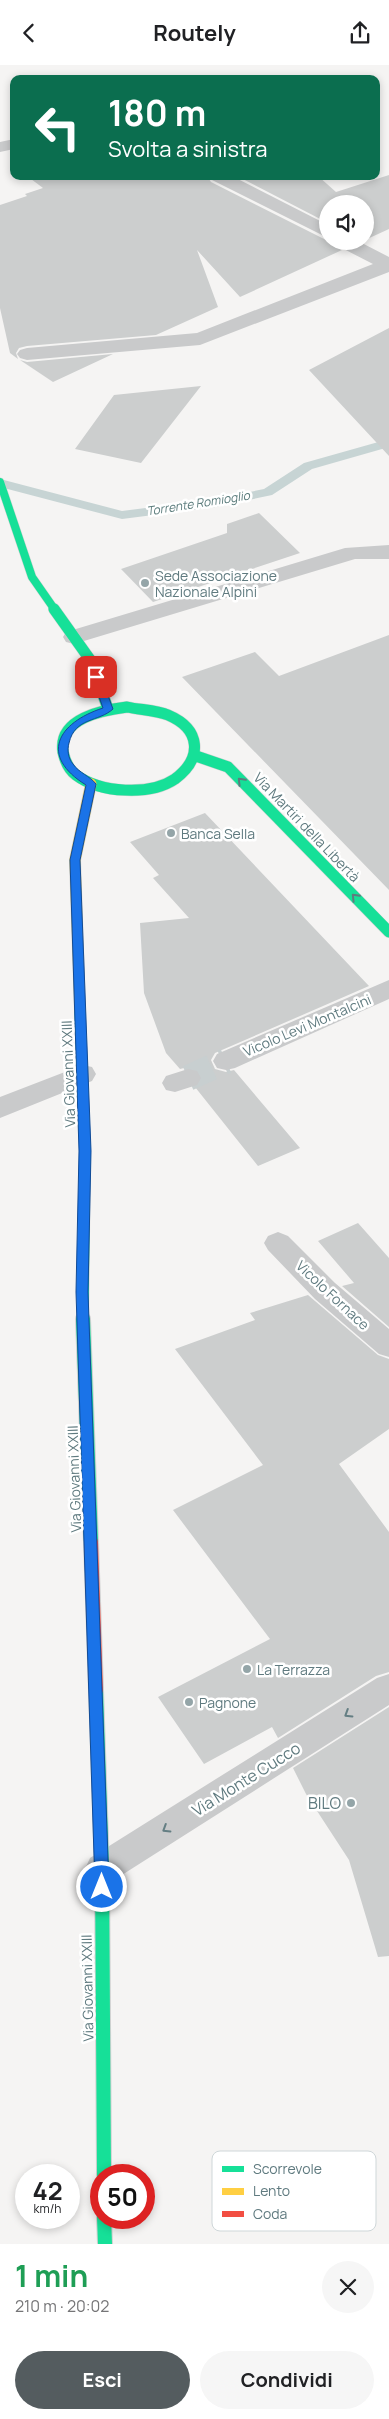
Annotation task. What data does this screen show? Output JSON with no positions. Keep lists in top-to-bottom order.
{
  "streets": {
    "main road": ["Via Martiri della Libertà", "Via Giovanni XXIII"],
    "street": ["Vicolo Levi Montalcini", "Vicolo Fornace", "Via Monte Cucco"]
  },
  "crossings": [
    ["Via Martiri della Libertà", "Via Giovanni XXIII"],
    ["Via Giovanni XXIII", "Via Monte Cucco"]
  ],
  "one_way": ["Via Martiri della Libertà", "Via Monte Cucco"],
  "water": ["Torrente Romioglio"],
  "places": [
    "Sede Associazione Nazionale Alpini",
    "Banca Sella",
    "La Terrazza",
    "Pagnone",
    "BILO"
  ],
  "legend": ["Scorrevole", "Lento", "Coda"],
  "page": {
    "header": "Routely",
    "turn": ["180 m", "Svolta a sinistra"],
    "speed": "42 km/h",
    "limit": "50",
    "heading": ["1 min", "210 m · 20:02"],
    "buttons": ["Esci", "Condividi"]
  }
}
